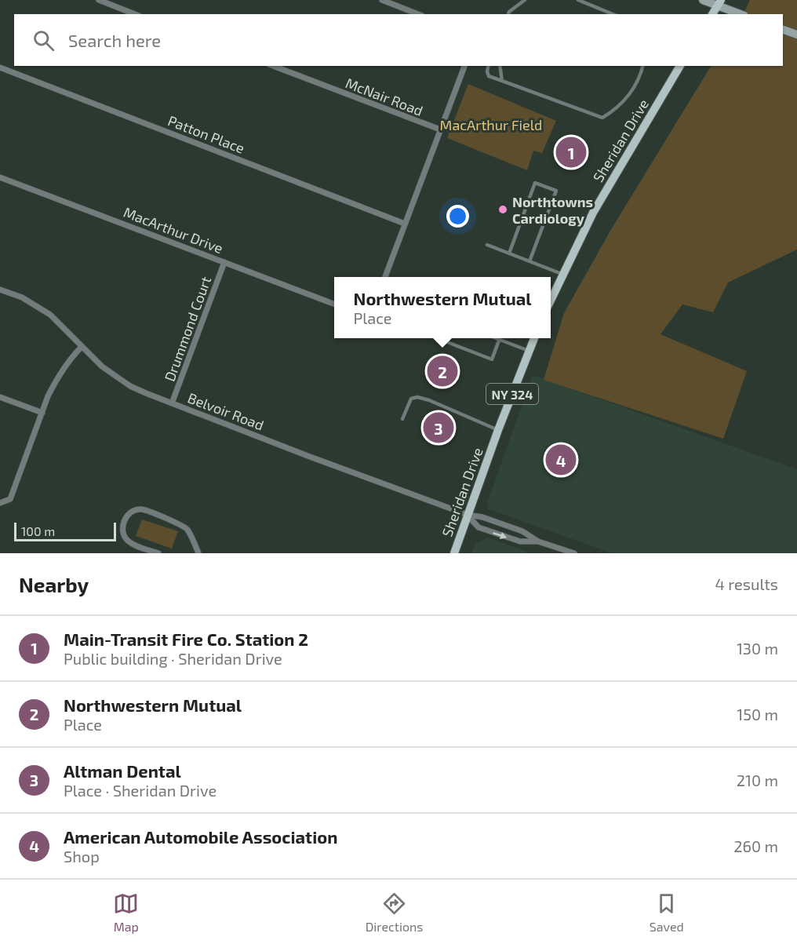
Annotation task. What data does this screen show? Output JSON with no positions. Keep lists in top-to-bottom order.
{
  "streets": {
    "main road": ["Sheridan Drive", "NY 324"],
    "street": [
      "McNair Road",
      "Patton Place",
      "MacArthur Drive",
      "Drummond Court",
      "Belvoir Road"
    ]
  },
  "crossings": [
    ["Sheridan Drive", "Belvoir Road"],
    ["MacArthur Drive", "Drummond Court"],
    ["Drummond Court", "Belvoir Road"]
  ],
  "parks": ["MacArthur Field"],
  "places": ["Northtowns Cardiology"],
  "scale_bar": "100 m",
  "page": {
    "search": "Search here",
    "pins": [
      "1",
      "2",
      "3",
      "4"
    ],
    "popup": ["Northwestern Mutual", "Place"],
    "scale": "100 m",
    "heading": ["Nearby", "4 results"],
    "list": [
      {
        "mark": "1",
        "name": "Main-Transit Fire Co. Station 2",
        "note": "Public building · Sheridan Drive",
        "value": "130 m"
      },
      {
        "mark": "2",
        "name": "Northwestern Mutual",
        "note": "Place",
        "value": "150 m"
      },
      {
        "mark": "3",
        "name": "Altman Dental",
        "note": "Place · Sheridan Drive",
        "value": "210 m"
      },
      {
        "mark": "4",
        "name": "American Automobile Association",
        "note": "Shop",
        "value": "260 m"
      }
    ],
    "nav": ["Map", "Directions", "Saved"]
  }
}
